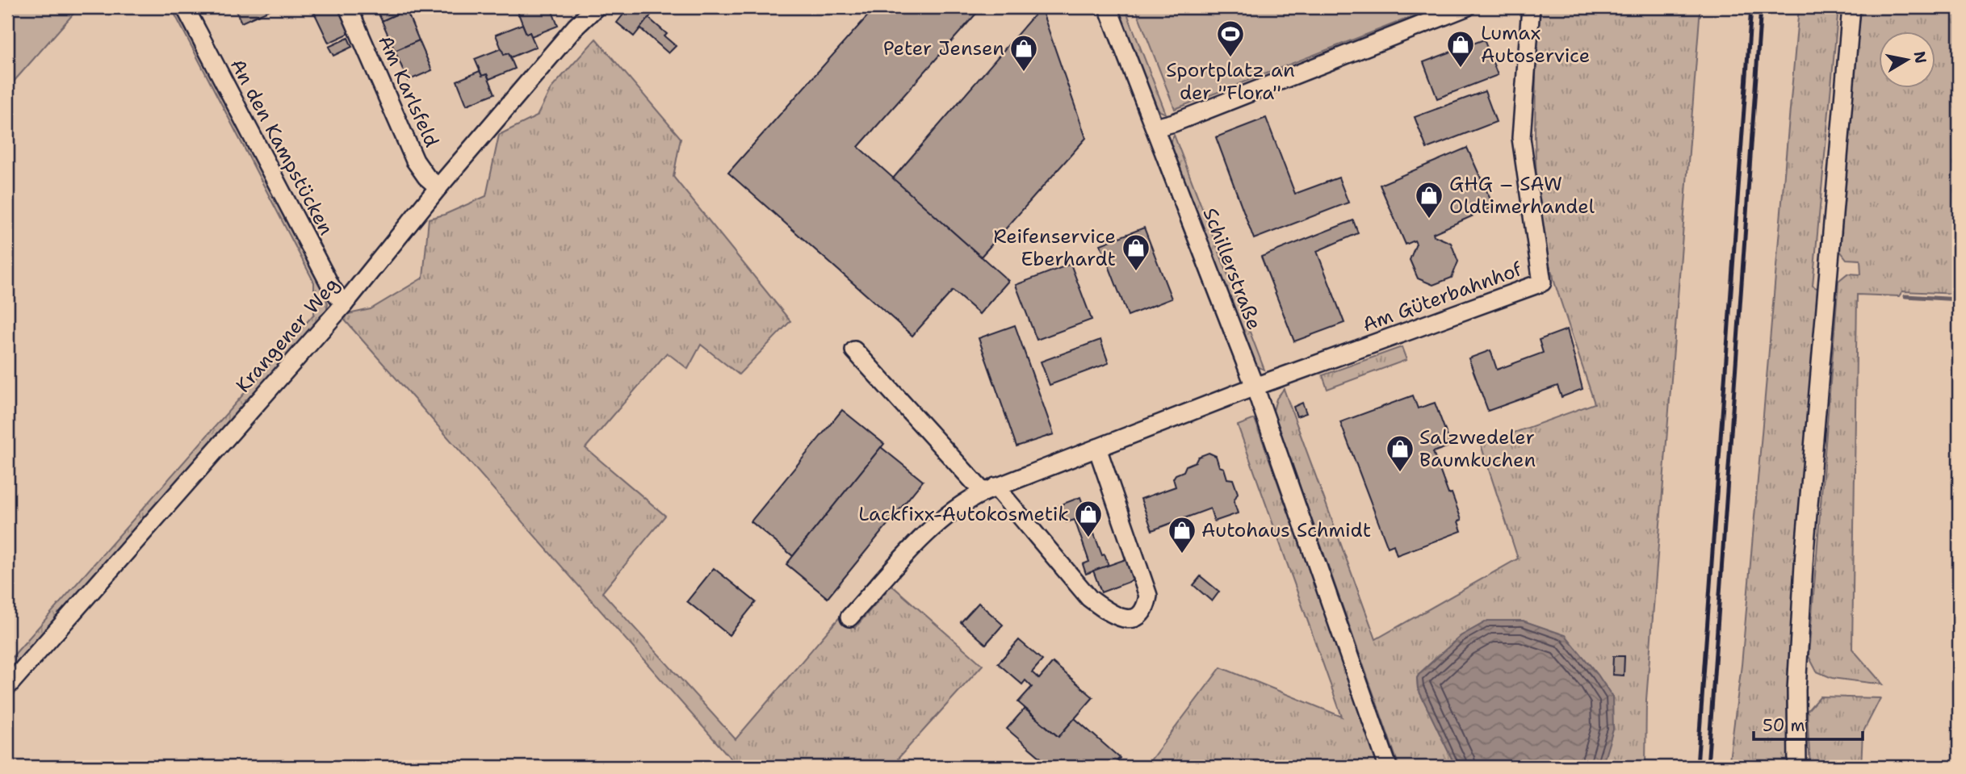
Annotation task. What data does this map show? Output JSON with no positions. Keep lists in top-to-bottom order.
{
  "streets": {
    "street": [
      "Am Karlsfeld",
      "An den Kampstücken",
      "Schillerstraße",
      "Am Güterbahnhof",
      "Krangener Weg"
    ]
  },
  "crossings": [
    ["Am Karlsfeld", "Krangener Weg"],
    ["An den Kampstücken", "Krangener Weg"],
    ["Schillerstraße", "Am Güterbahnhof"]
  ],
  "places": {
    "sports": ["Sportplatz an der \"Flora\""],
    "shop": [
      "Lumax Autoservice",
      "Peter Jensen",
      "GHG – SAW Oldtimerhandel",
      "Reifenservice Eberhardt",
      "Salzwedeler Baumkuchen",
      "Lackfixx-Autokosmetik",
      "Autohaus Schmidt"
    ]
  },
  "scale_bar": "50 m",
  "north": "right"
}
